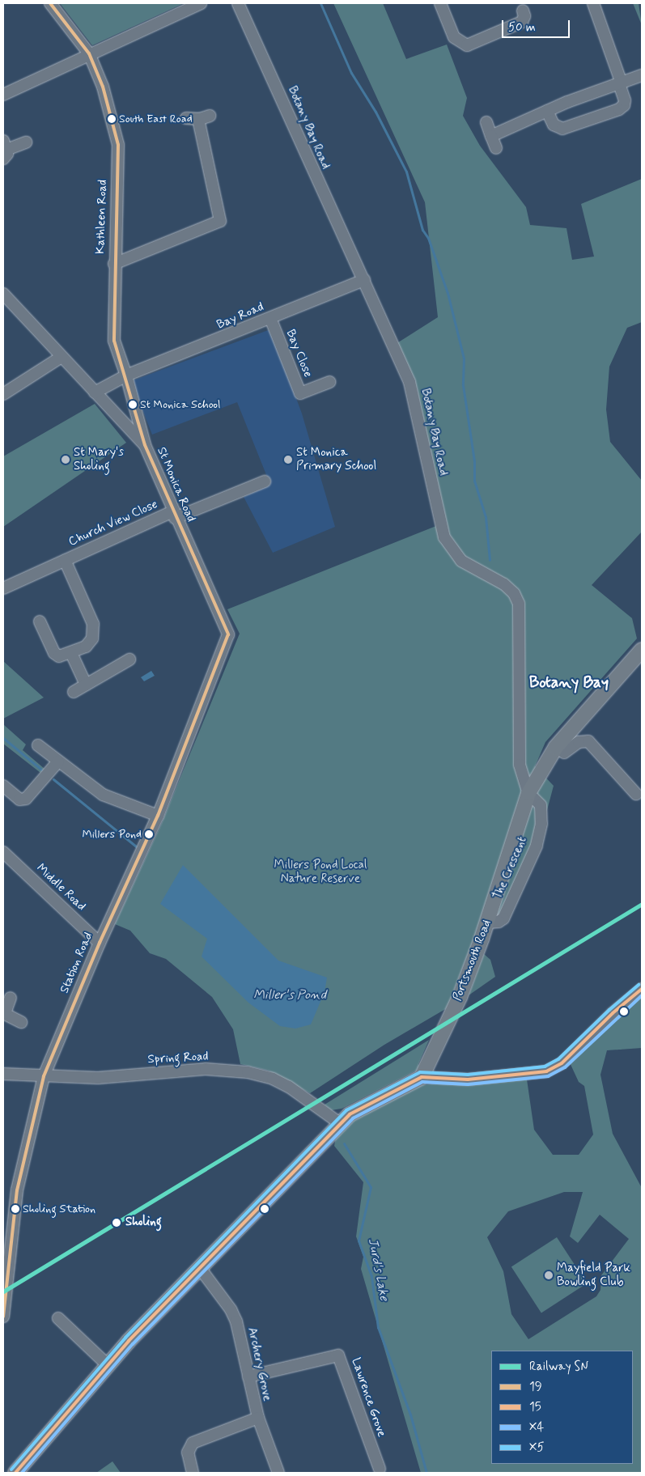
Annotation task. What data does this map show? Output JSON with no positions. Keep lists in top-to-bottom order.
{
  "streets": {
    "main road": ["Portsmouth Road"],
    "street": [
      "Botany Bay Road",
      "Kathleen Road",
      "Bay Road",
      "Bay Close",
      "St Monica Road",
      "Church View Close",
      "The Crescent",
      "Middle Road",
      "Station Road",
      "Spring Road",
      "Archery Grove",
      "Lawrence Grove"
    ]
  },
  "crossings": [
    ["Botany Bay Road", "Bay Road"],
    ["Botany Bay Road", "The Crescent"],
    ["Botany Bay Road", "Portsmouth Road"],
    ["Kathleen Road", "Bay Road"],
    ["Kathleen Road", "St Monica Road"],
    ["Bay Road", "Bay Close"],
    ["Bay Road", "St Monica Road"],
    ["St Monica Road", "Church View Close"],
    ["St Monica Road", "Station Road"],
    ["The Crescent", "Portsmouth Road"],
    ["Middle Road", "Station Road"],
    ["Station Road", "Spring Road"],
    ["Archery Grove", "Lawrence Grove"]
  ],
  "districts": ["Botany Bay"],
  "water": ["Miller's Pond", "Jurd's Lake"],
  "parks": ["Millers Pond Local Nature Reserve"],
  "places": [
    "South East Road",
    "St Monica School",
    "St Mary's Sholing",
    "St Monica Primary School",
    "Millers Pond",
    "Sholing Station",
    "Sholing",
    "Mayfield Park Bowling Club"
  ],
  "lines": [
    "transit line 19",
    "rail line SN",
    "transit line X5",
    "transit line 15",
    "transit line X4"
  ],
  "legend": [
    "Railway SN",
    "19",
    "15",
    "X4",
    "X5"
  ],
  "scale_bar": "50 m"
}
